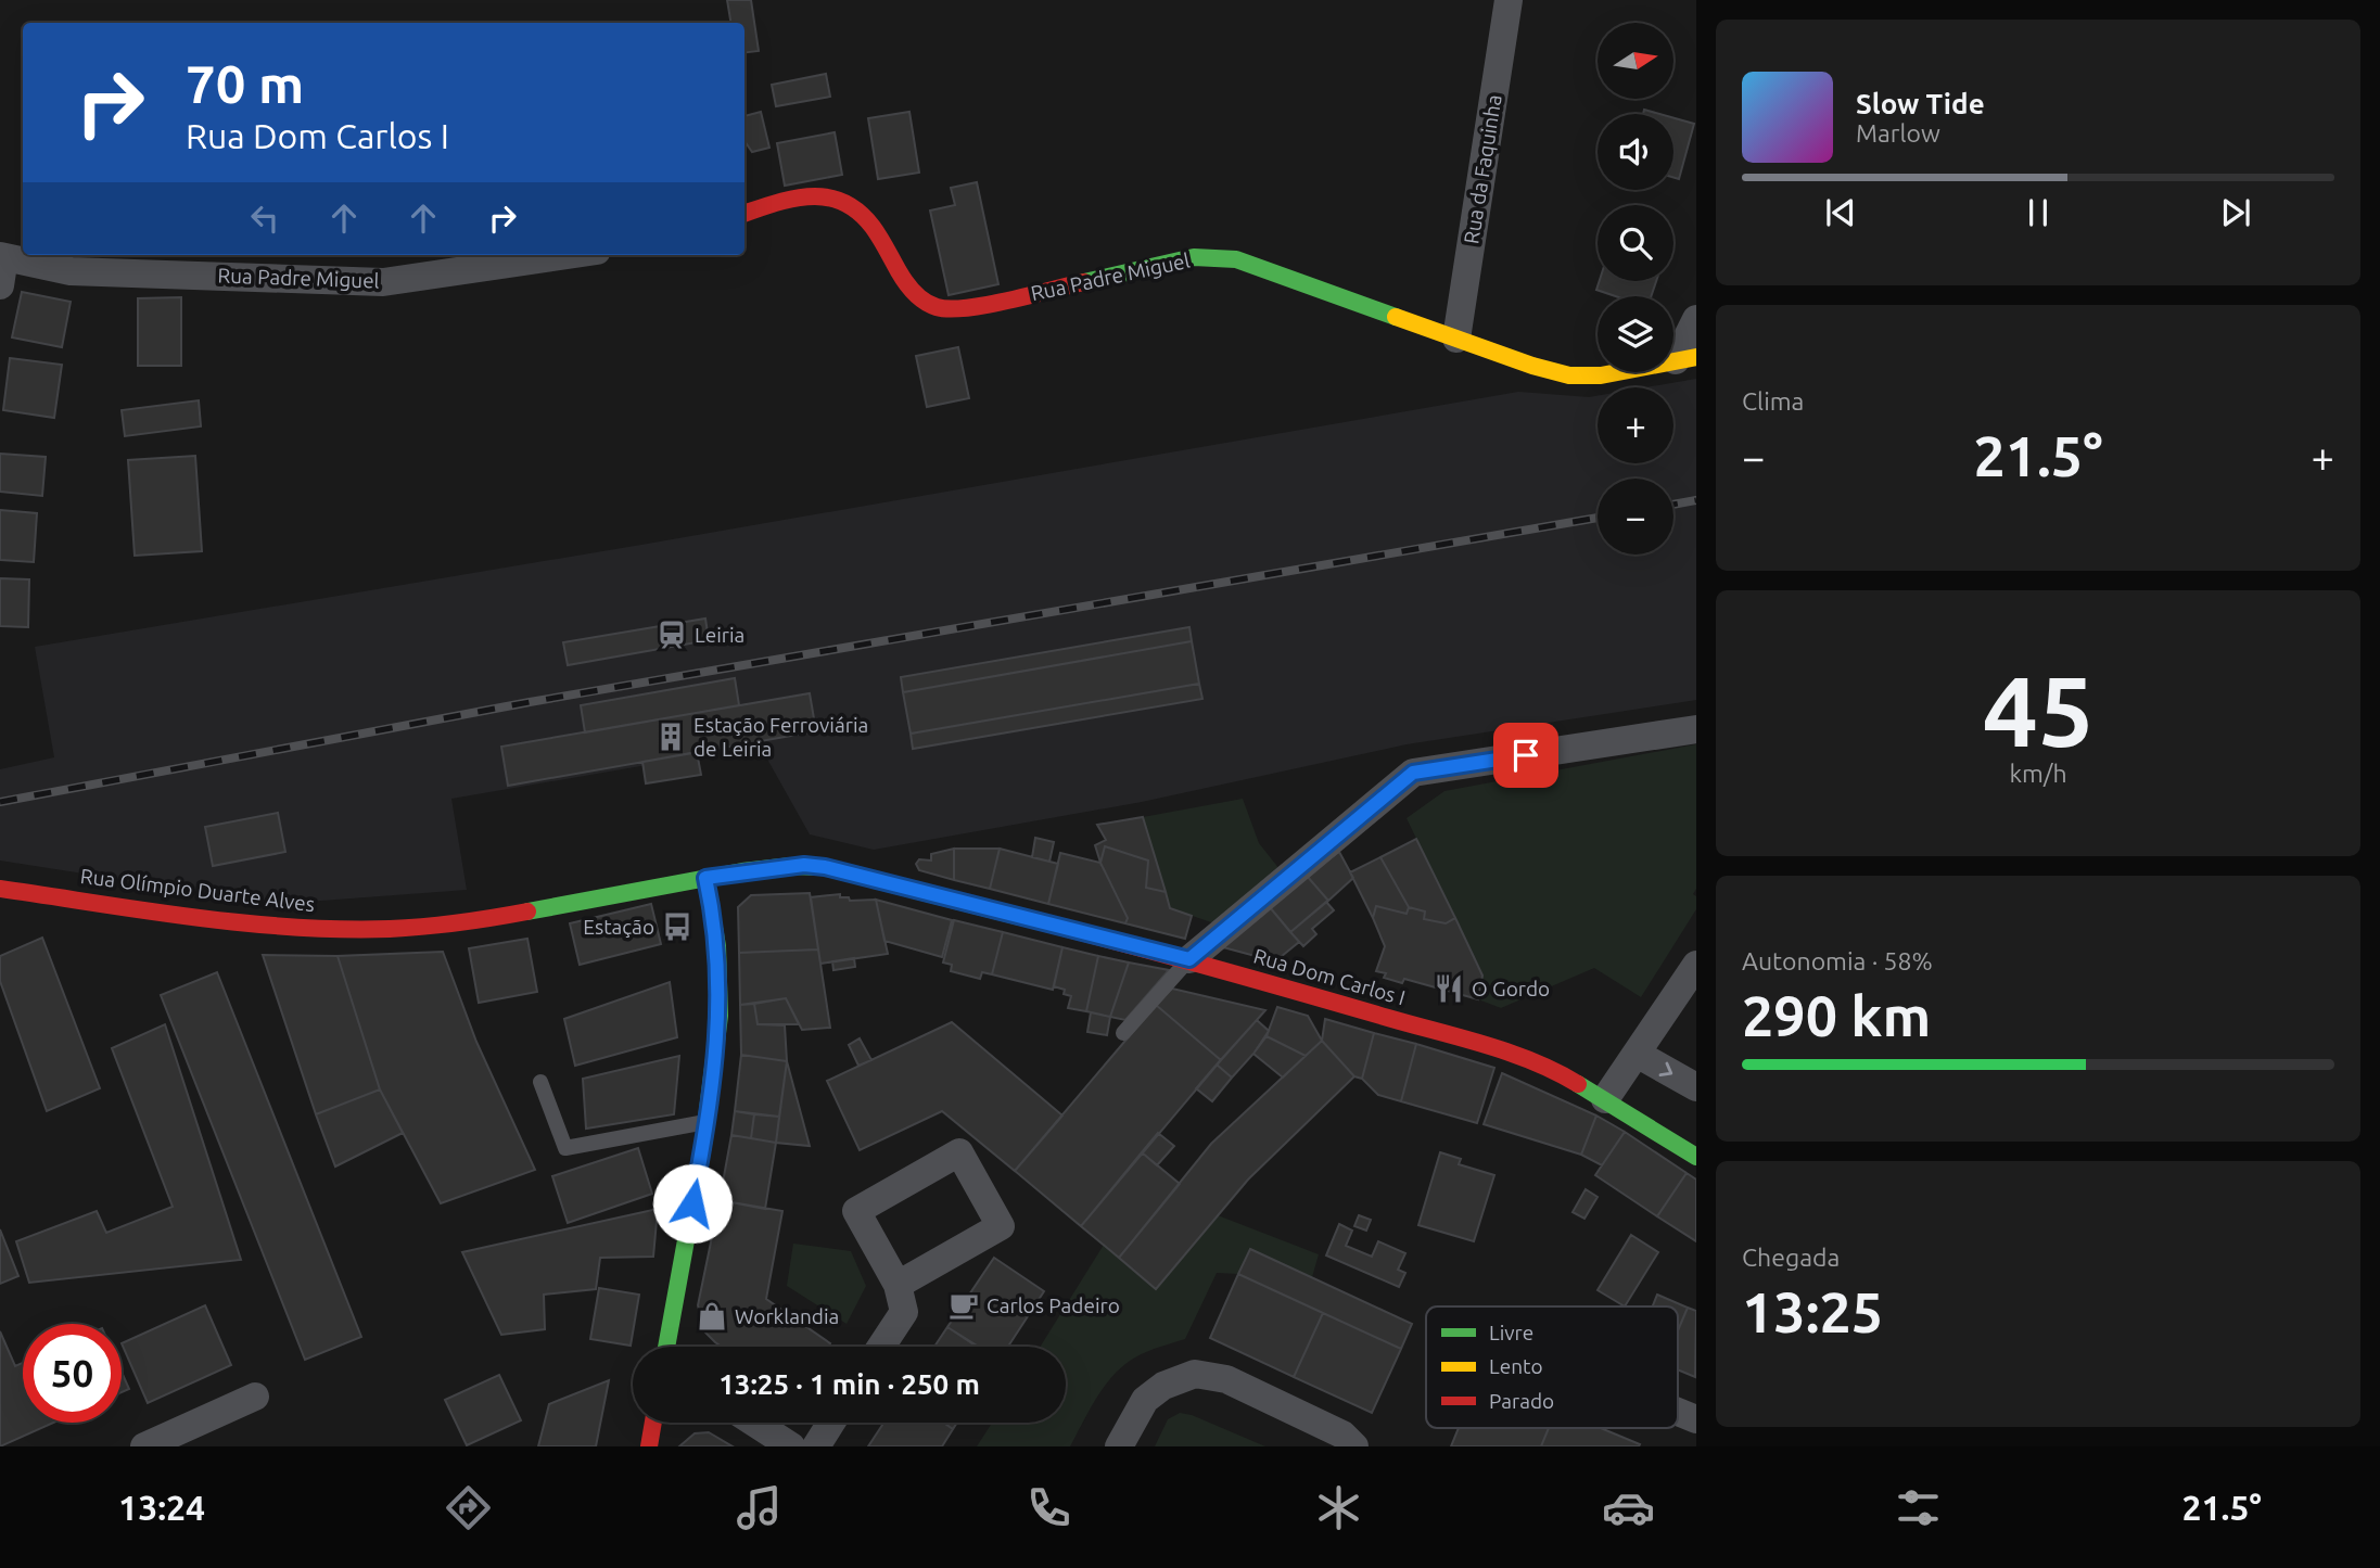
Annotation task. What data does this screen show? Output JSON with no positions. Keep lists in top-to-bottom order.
{
  "streets": {
    "main road": ["Rua Padre Miguel", "Rua Olímpio Duarte Alves", "Rua Dom Carlos I"],
    "street": ["Rua da Faquinha"]
  },
  "crossings": [
    ["Rua da Faquinha", "Rua Padre Miguel"],
    ["Rua Olímpio Duarte Alves", "Rua Dom Carlos I"]
  ],
  "places": {
    "station": ["Leiria"],
    "building": ["Estação Ferroviária de Leiria"],
    "bus stop": ["Estação"],
    "restaurant": ["O Gordo"],
    "cafe": ["Carlos Padeiro"],
    "shop": ["Worklandia"]
  },
  "legend": ["Livre", "Lento", "Parado"],
  "north": "right",
  "page": {
    "map_buttons": ["+", "−"],
    "turn": ["70 m", "Rua Dom Carlos I"],
    "song": ["Slow Tide", "Marlow"],
    "tile": [
      "Clima",
      ["45", "km/h"],
      ["Autonomia · 58%", "290 km"],
      ["Chegada", "13:25"]
    ],
    "heat": ["−", "21.5°", "+"],
    "limit": "50",
    "trip": "13:25 · 1 min · 250 m",
    "tabs": ["13:24", "21.5°"]
  }
}
